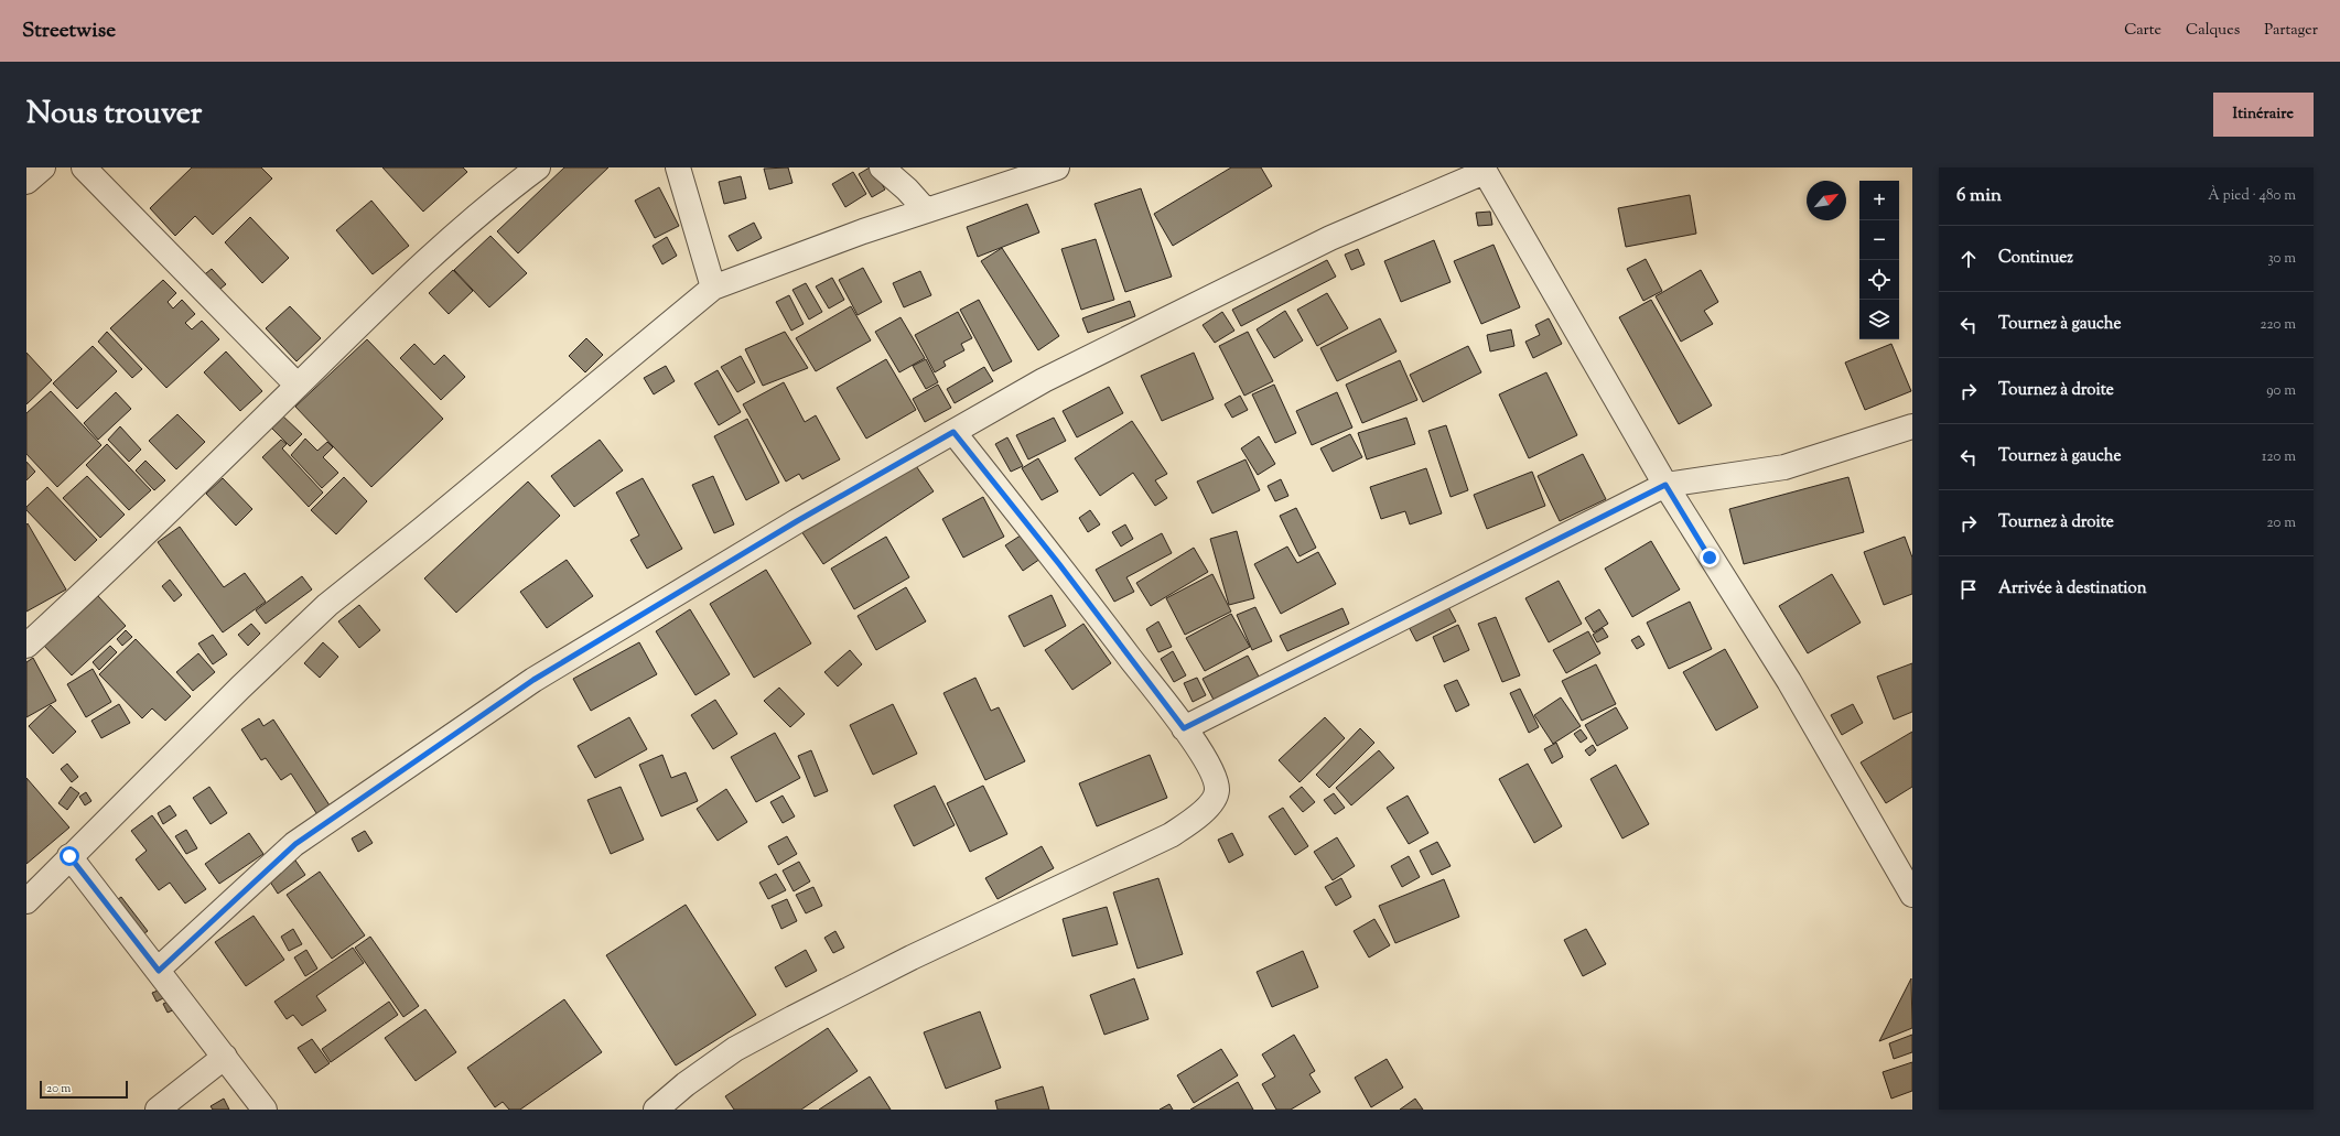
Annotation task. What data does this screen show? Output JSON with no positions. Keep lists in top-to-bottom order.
{
  "scale_bar": "20 m",
  "north": "top right",
  "page": {
    "header": "Streetwise",
    "nav": ["Carte", "Calques", "Partager"],
    "title": "Nous trouver",
    "buttons": "Itinéraire",
    "heading": ["6 min", "À pied · 480 m"],
    "map_buttons": ["+", "−"],
    "list": [
      ["Continuez", "30 m"],
      ["Tournez à gauche", "220 m"],
      ["Tournez à droite", "90 m"],
      ["Tournez à gauche", "120 m"],
      ["Tournez à droite", "20 m"],
      "Arrivée à destination"
    ],
    "scale": "20 m"
  }
}
